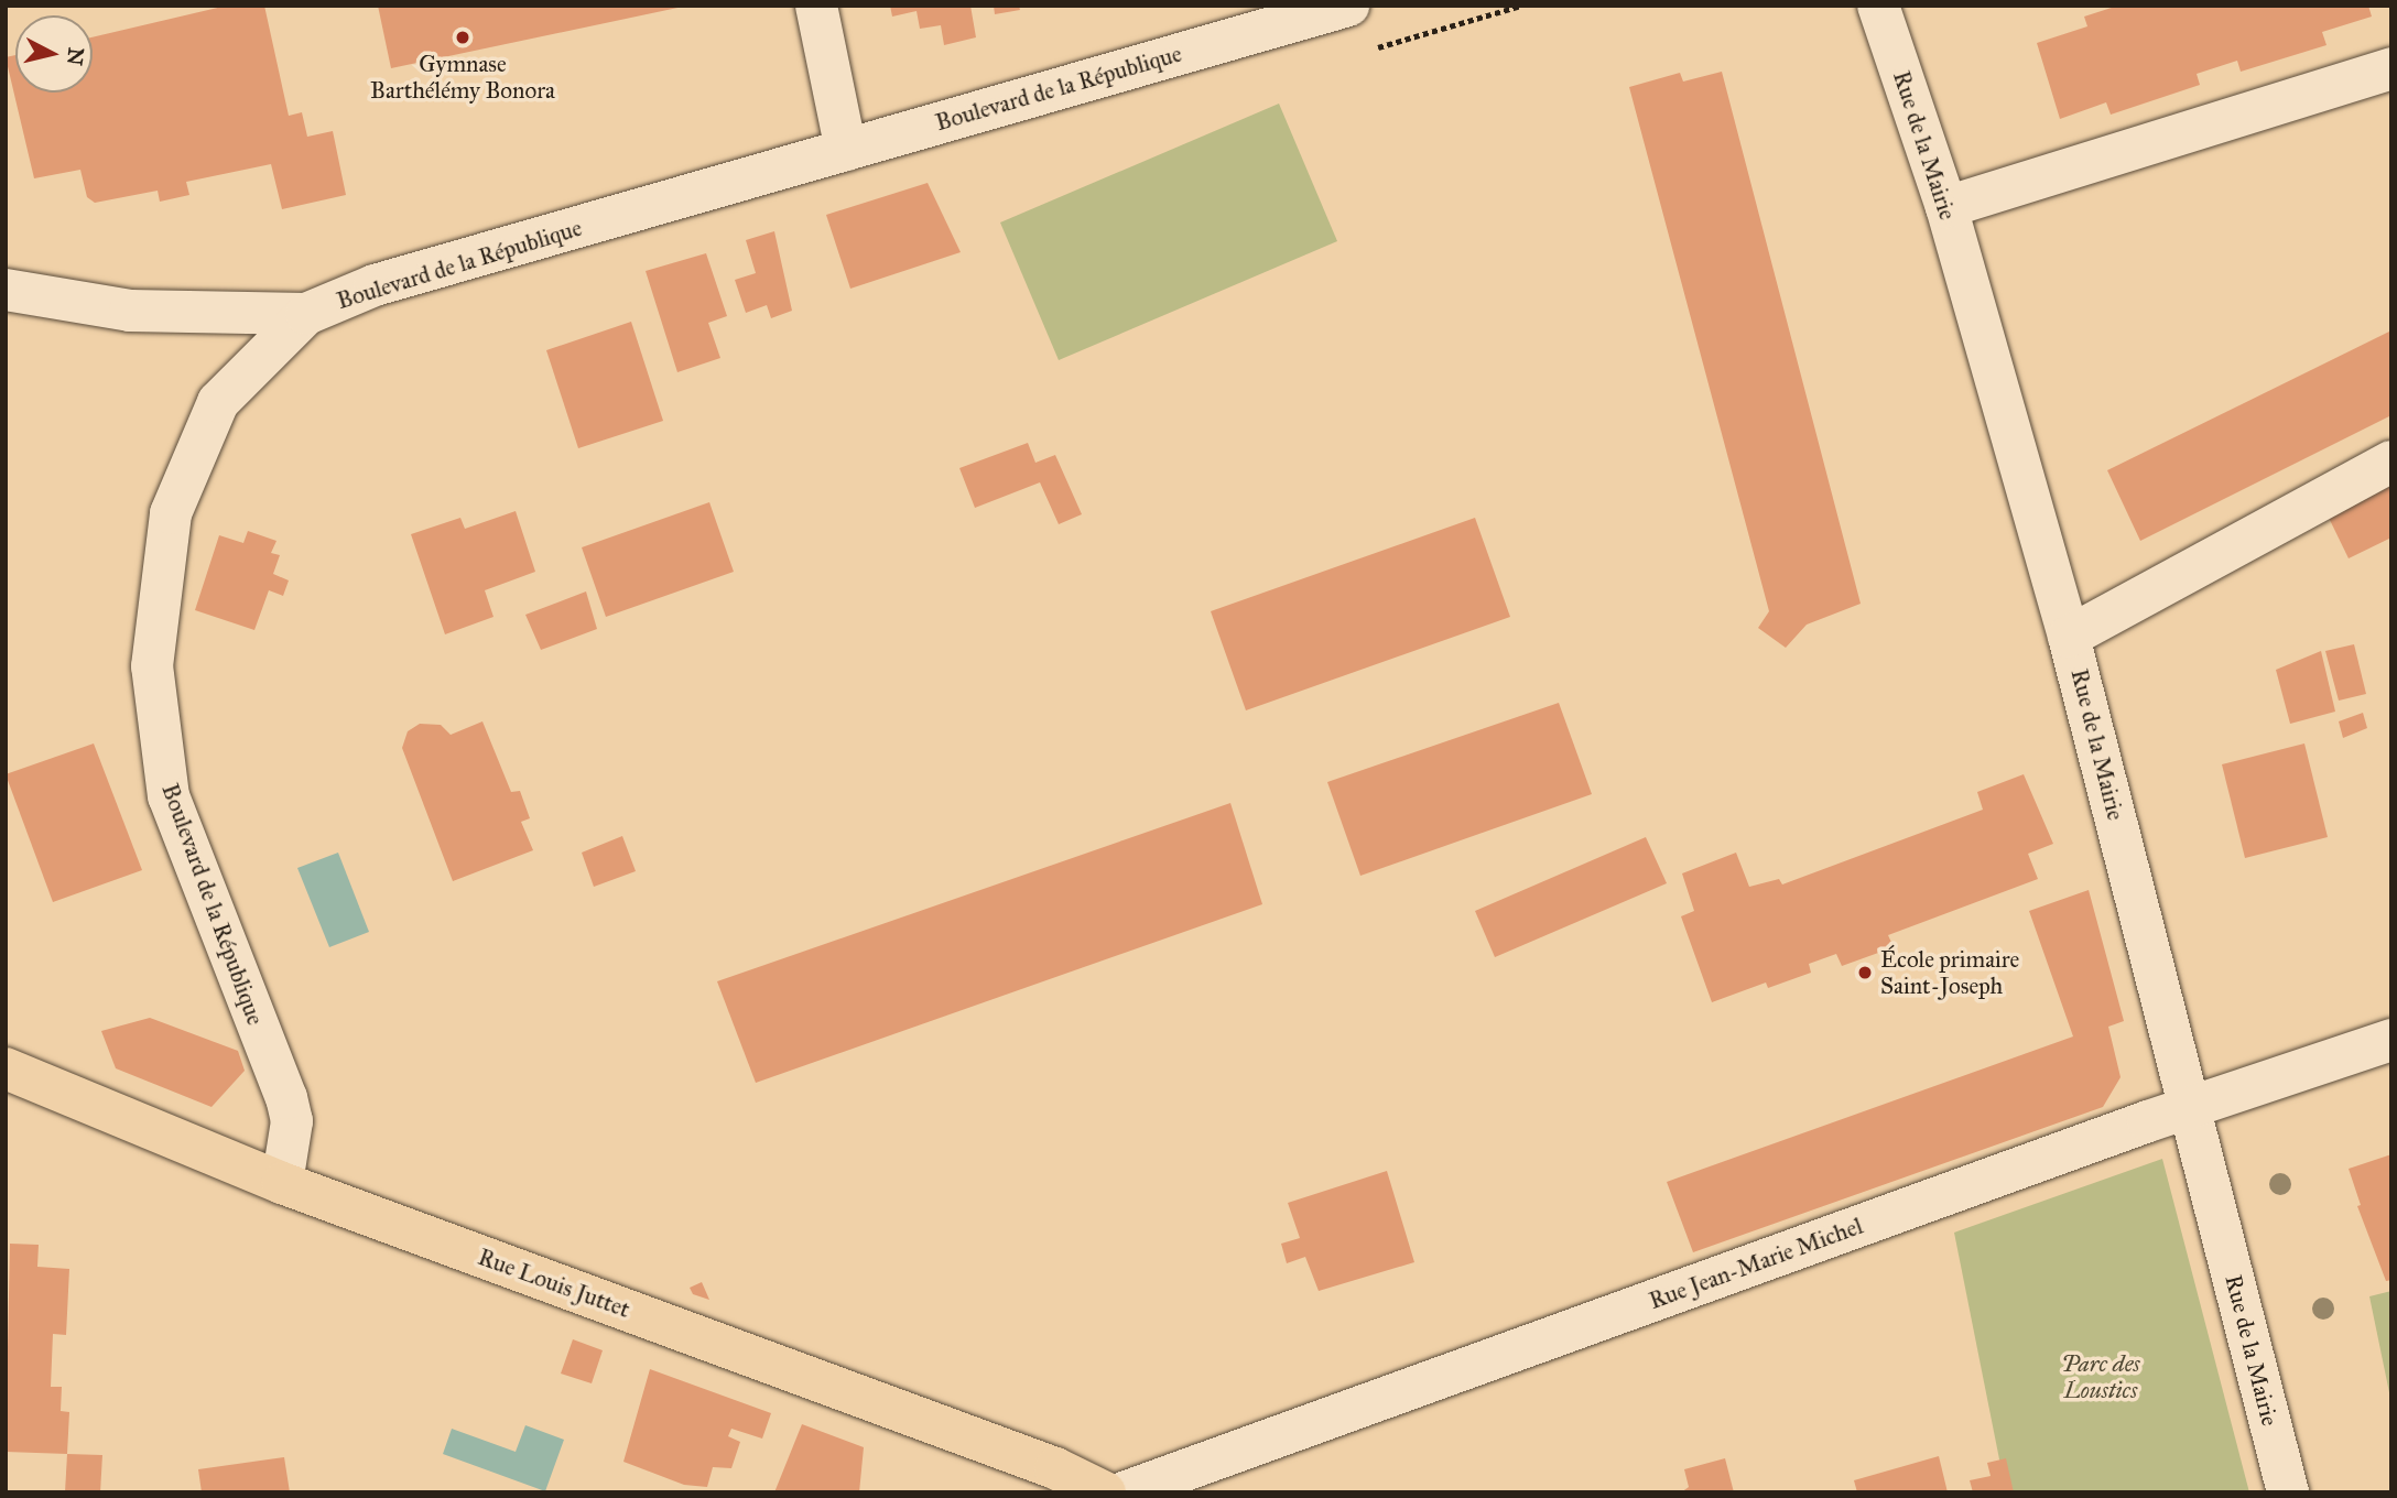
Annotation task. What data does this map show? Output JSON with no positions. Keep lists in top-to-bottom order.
{
  "streets": {
    "main road": ["Rue Louis Juttet"],
    "street": ["Boulevard de la République", "Rue de la Mairie", "Rue Jean-Marie Michel"]
  },
  "crossings": [
    ["Boulevard de la République", "Rue Louis Juttet"],
    ["Rue de la Mairie", "Rue Jean-Marie Michel"]
  ],
  "parks": ["Parc des Loustics"],
  "places": ["Gymnase Barthélémy Bonora", "École primaire Saint-Joseph"],
  "north": "right"
}
